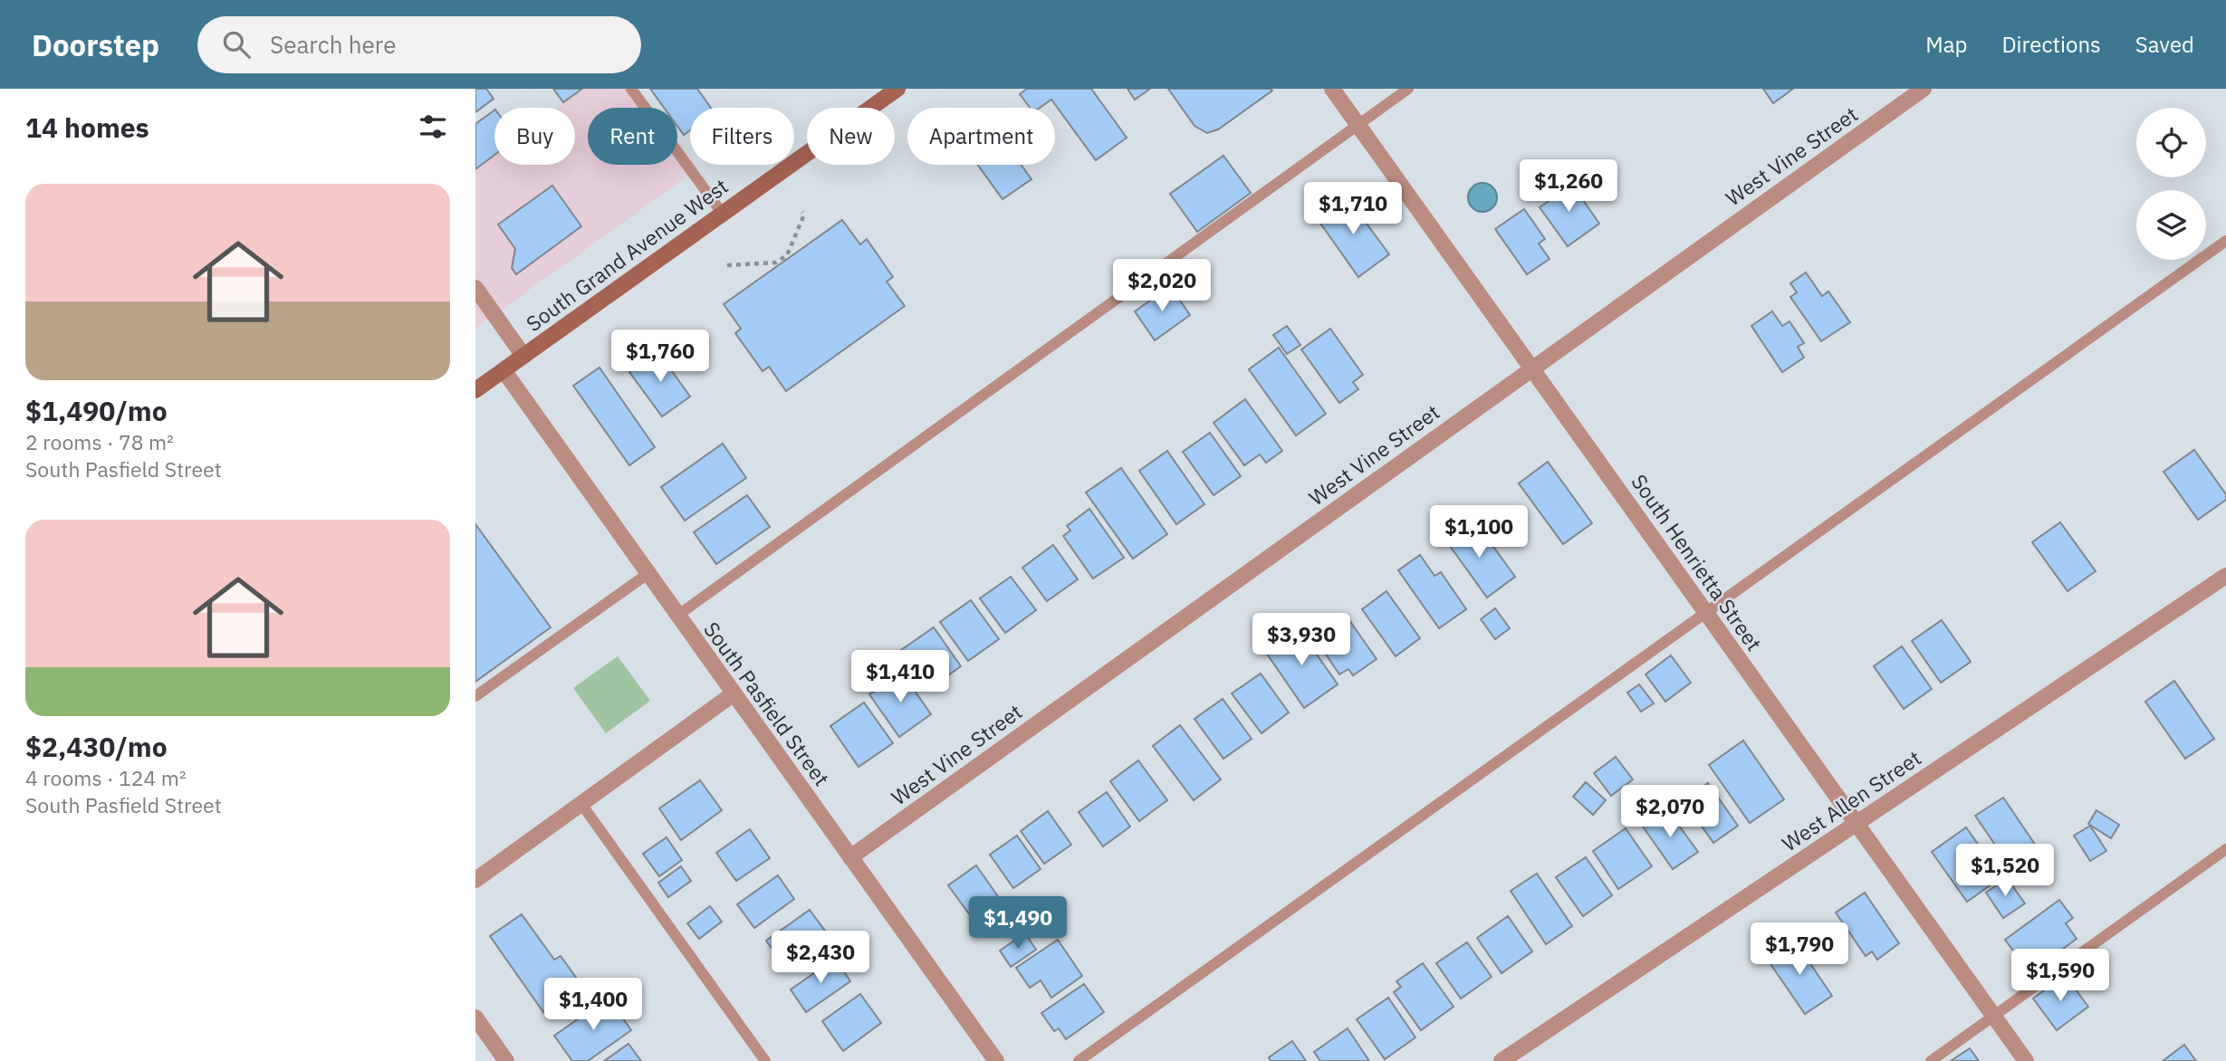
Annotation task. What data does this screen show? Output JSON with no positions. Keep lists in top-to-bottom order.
{
  "streets": {
    "main road": ["South Grand Avenue West"],
    "street": [
      "West Vine Street",
      "South Henrietta Street",
      "South Pasfield Street",
      "West Allen Street"
    ]
  },
  "crossings": [
    ["West Vine Street", "South Henrietta Street"],
    ["West Vine Street", "South Pasfield Street"],
    ["South Grand Avenue West", "South Pasfield Street"],
    ["South Henrietta Street", "West Allen Street"]
  ],
  "page": {
    "header": "Doorstep",
    "search": "Search here",
    "nav": ["Map", "Directions", "Saved"],
    "heading": "14 homes",
    "chip": [
      "Buy",
      "Rent",
      "Filters",
      "New",
      "Apartment"
    ],
    "price": [
      "$1,260",
      "$1,710",
      "$2,020",
      "$1,760",
      "$1,100",
      "$3,930",
      "$1,410",
      "$2,070",
      "$1,520",
      "$1,490",
      "$1,790",
      "$2,430",
      "$1,590",
      "$1,400"
    ],
    "list": [
      {
        "name": "$1,490/mo",
        "note": "2 rooms · 78 m² · South Pasfield Street"
      },
      {
        "name": "$2,430/mo",
        "note": "4 rooms · 124 m² · South Pasfield Street"
      }
    ]
  }
}
